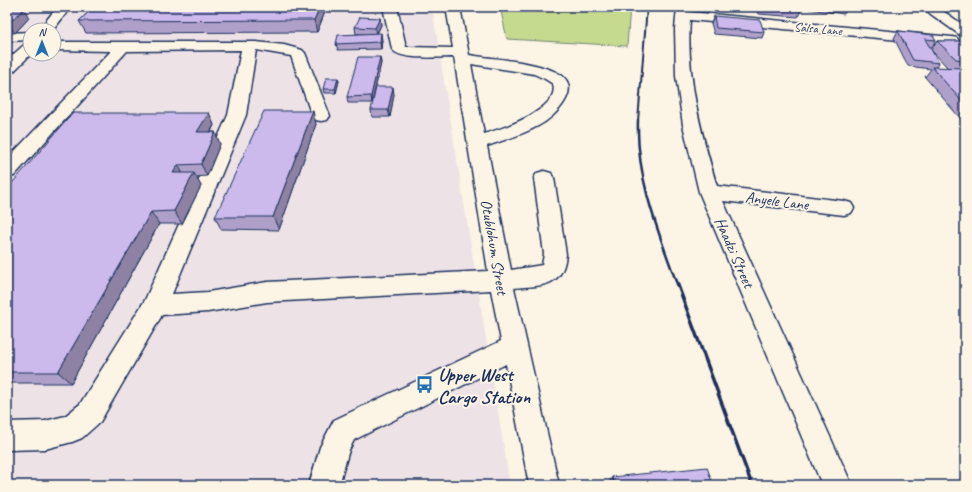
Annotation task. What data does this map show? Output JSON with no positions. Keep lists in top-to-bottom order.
{
  "streets": {
    "street": [
      "Salsa Lane",
      "Anyele Lane",
      "Otublohum Street",
      "Haadzi Street"
    ]
  },
  "crossings": [
    ["Salsa Lane", "Haadzi Street"],
    ["Anyele Lane", "Haadzi Street"]
  ],
  "places": {
    "bus stop": ["Upper West Cargo Station"]
  },
  "north": "top"
}
